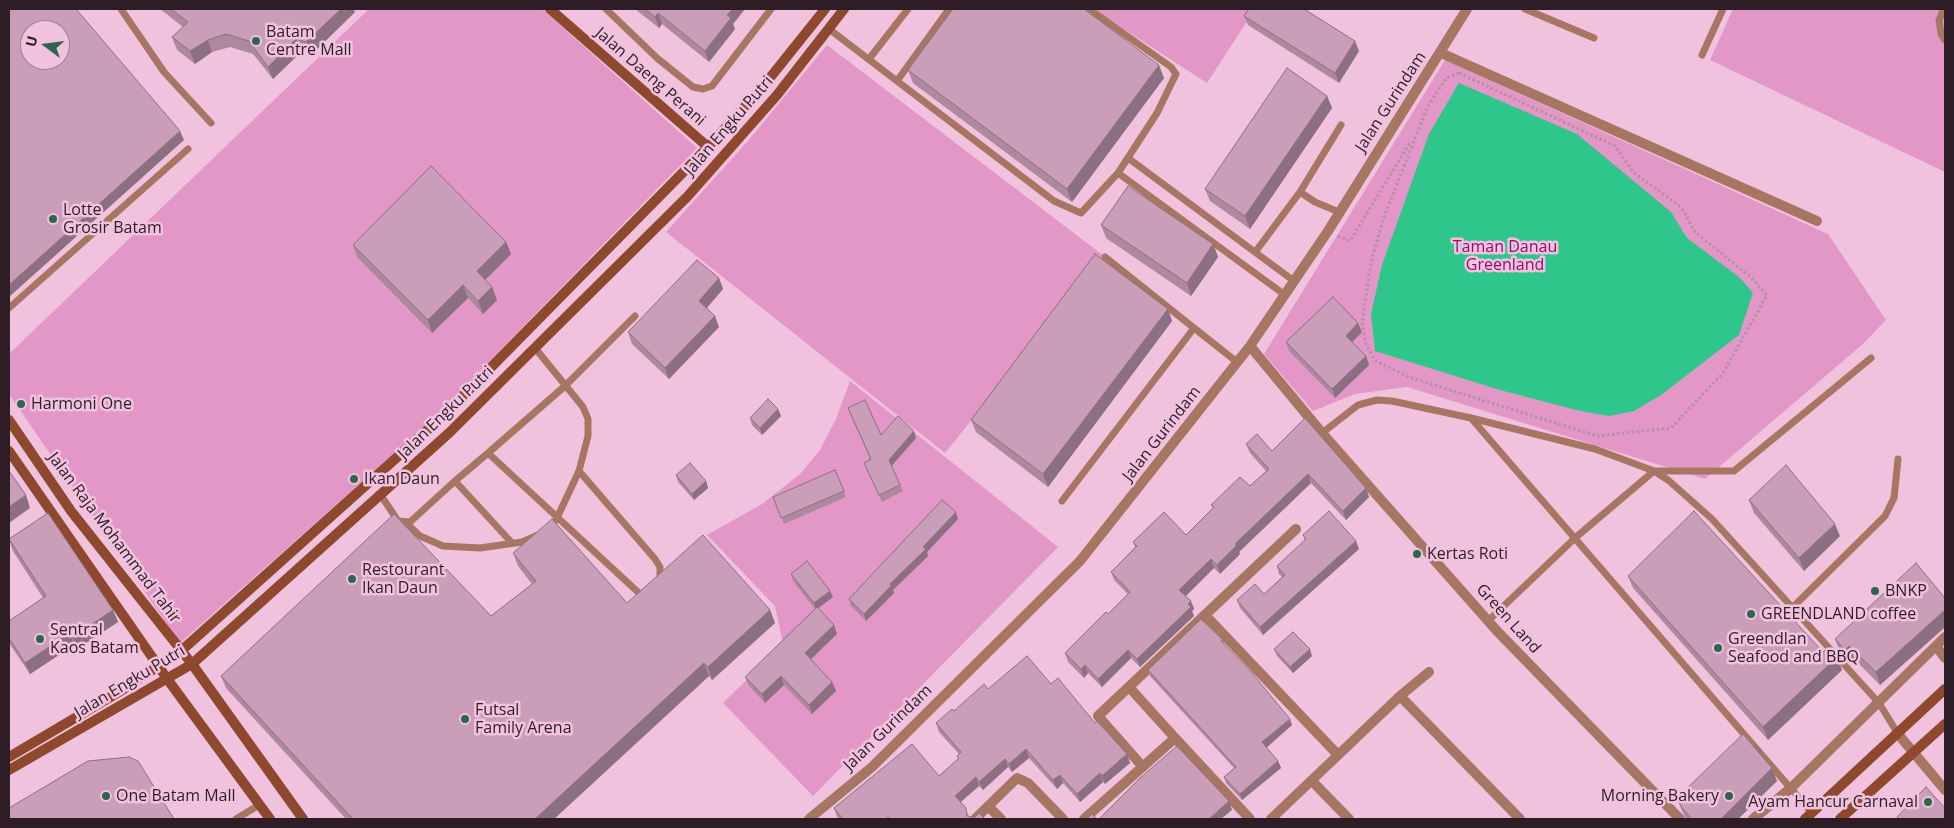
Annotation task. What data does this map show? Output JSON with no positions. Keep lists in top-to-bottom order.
{
  "streets": {
    "main road": ["Jalan Daeng Perani", "Jalan Engku Putri", "Jalan Raja Mohammad Tahir"],
    "street": ["Jalan Gurindam", "Green Land"]
  },
  "crossings": [
    ["Jalan Daeng Perani", "Jalan Engku Putri"],
    ["Jalan Gurindam", "Green Land"],
    ["Jalan Engku Putri", "Jalan Raja Mohammad Tahir"]
  ],
  "parks": ["Taman Danau Greenland"],
  "places": [
    "Batam Centre Mall",
    "Lotte Grosir Batam",
    "Harmoni One",
    "Ikan Daun",
    "Kertas Roti",
    "Restourant Ikan Daun",
    "BNKP",
    "GREENDLAND coffee",
    "Sentral Kaos Batam",
    "Greendlan Seafood and BBQ",
    "Futsal Family Arena",
    "One Batam Mall",
    "Morning Bakery",
    "Ayam Hancur Carnaval"
  ],
  "north": "left"
}
